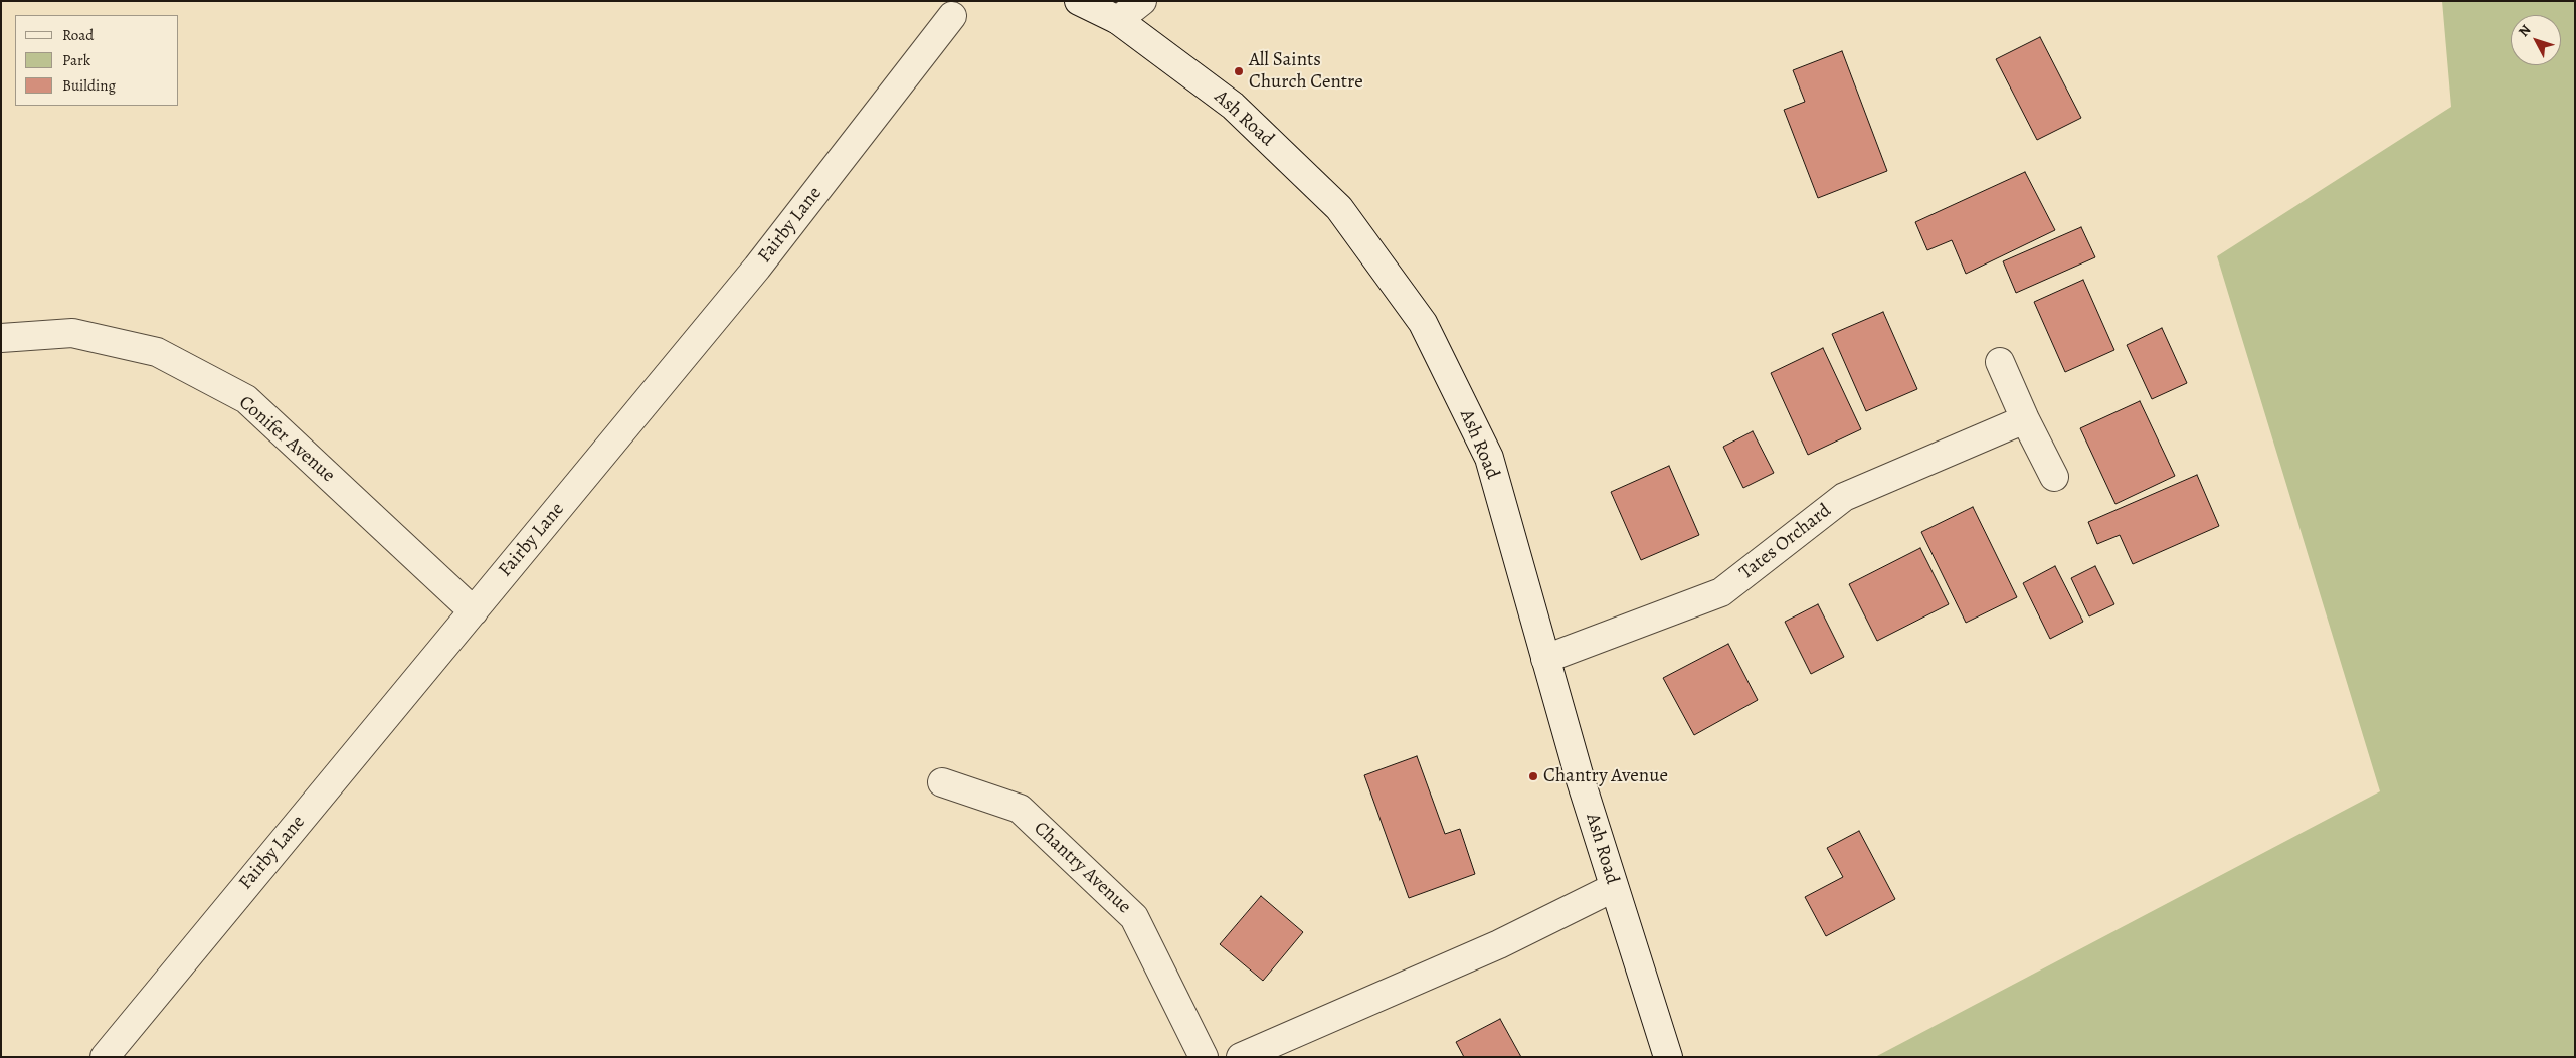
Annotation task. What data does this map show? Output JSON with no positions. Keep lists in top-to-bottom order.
{
  "streets": {
    "street": [
      "Ash Road",
      "Fairby Lane",
      "Conifer Avenue",
      "Tates Orchard",
      "Chantry Avenue"
    ]
  },
  "crossings": [
    ["Ash Road", "Tates Orchard"],
    ["Fairby Lane", "Conifer Avenue"]
  ],
  "places": ["All Saints Church Centre", "Chantry Avenue"],
  "legend": ["Road", "Park", "Building"],
  "north": "top left"
}
